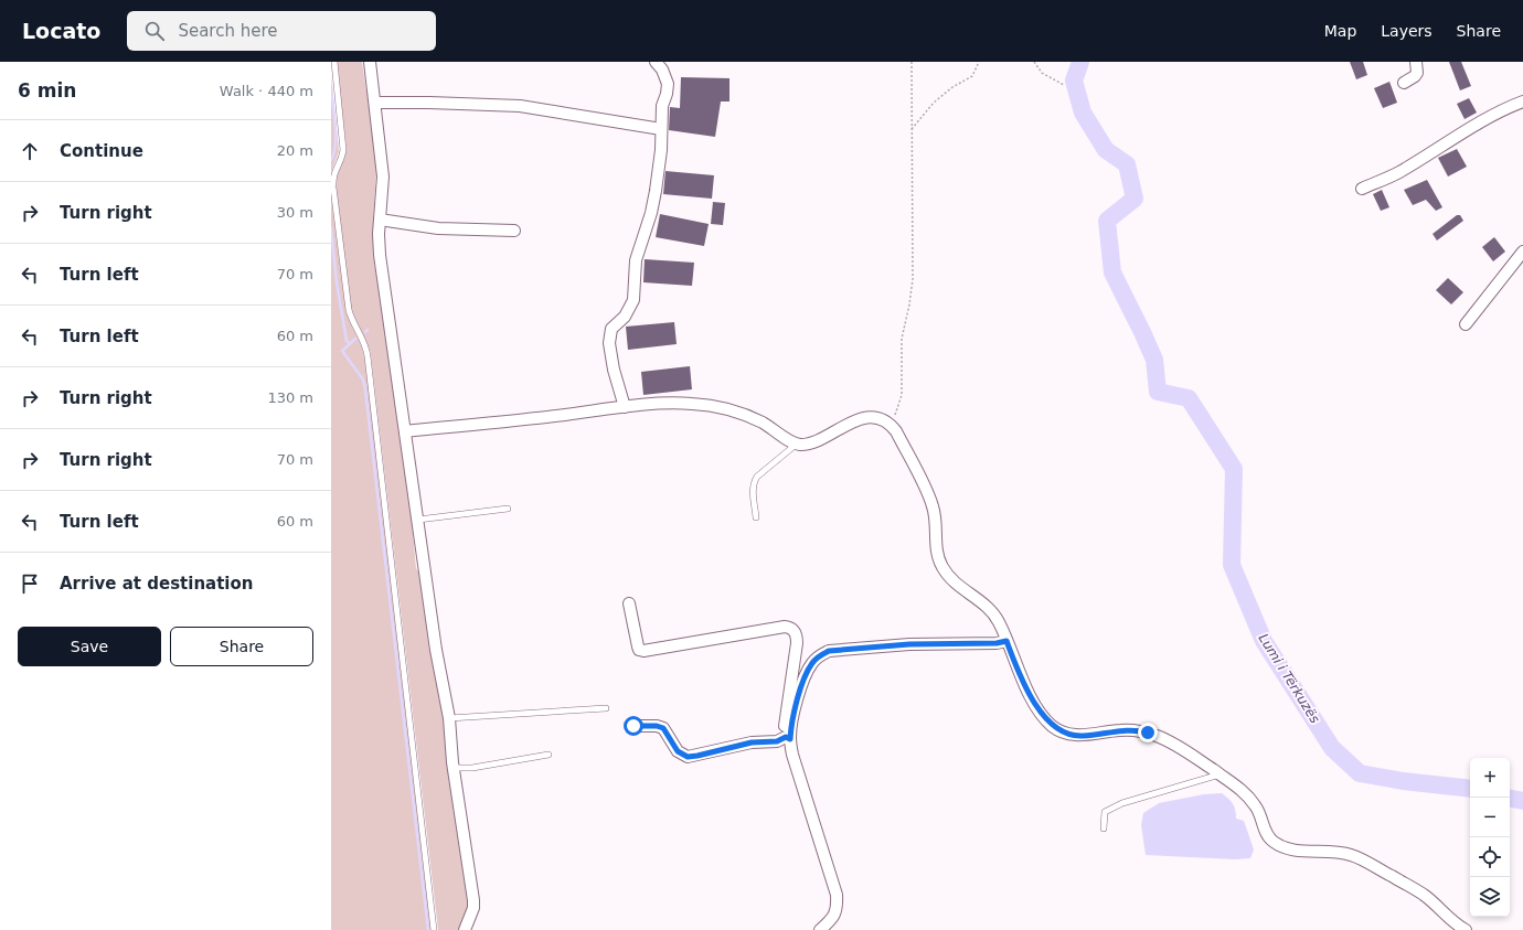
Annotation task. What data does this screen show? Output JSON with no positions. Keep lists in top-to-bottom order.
{
  "water": ["Lumi i Tërkuzës"],
  "page": {
    "header": "Locato",
    "search": "Search here",
    "nav": ["Map", "Layers", "Share"],
    "heading": ["6 min", "Walk · 440 m"],
    "list": [
      ["Continue", "20 m"],
      ["Turn right", "30 m"],
      ["Turn left", "70 m"],
      ["Turn left", "60 m"],
      ["Turn right", "130 m"],
      ["Turn right", "70 m"],
      ["Turn left", "60 m"],
      "Arrive at destination"
    ],
    "buttons": ["Save", "Share"],
    "map_buttons": ["+", "−"]
  }
}
